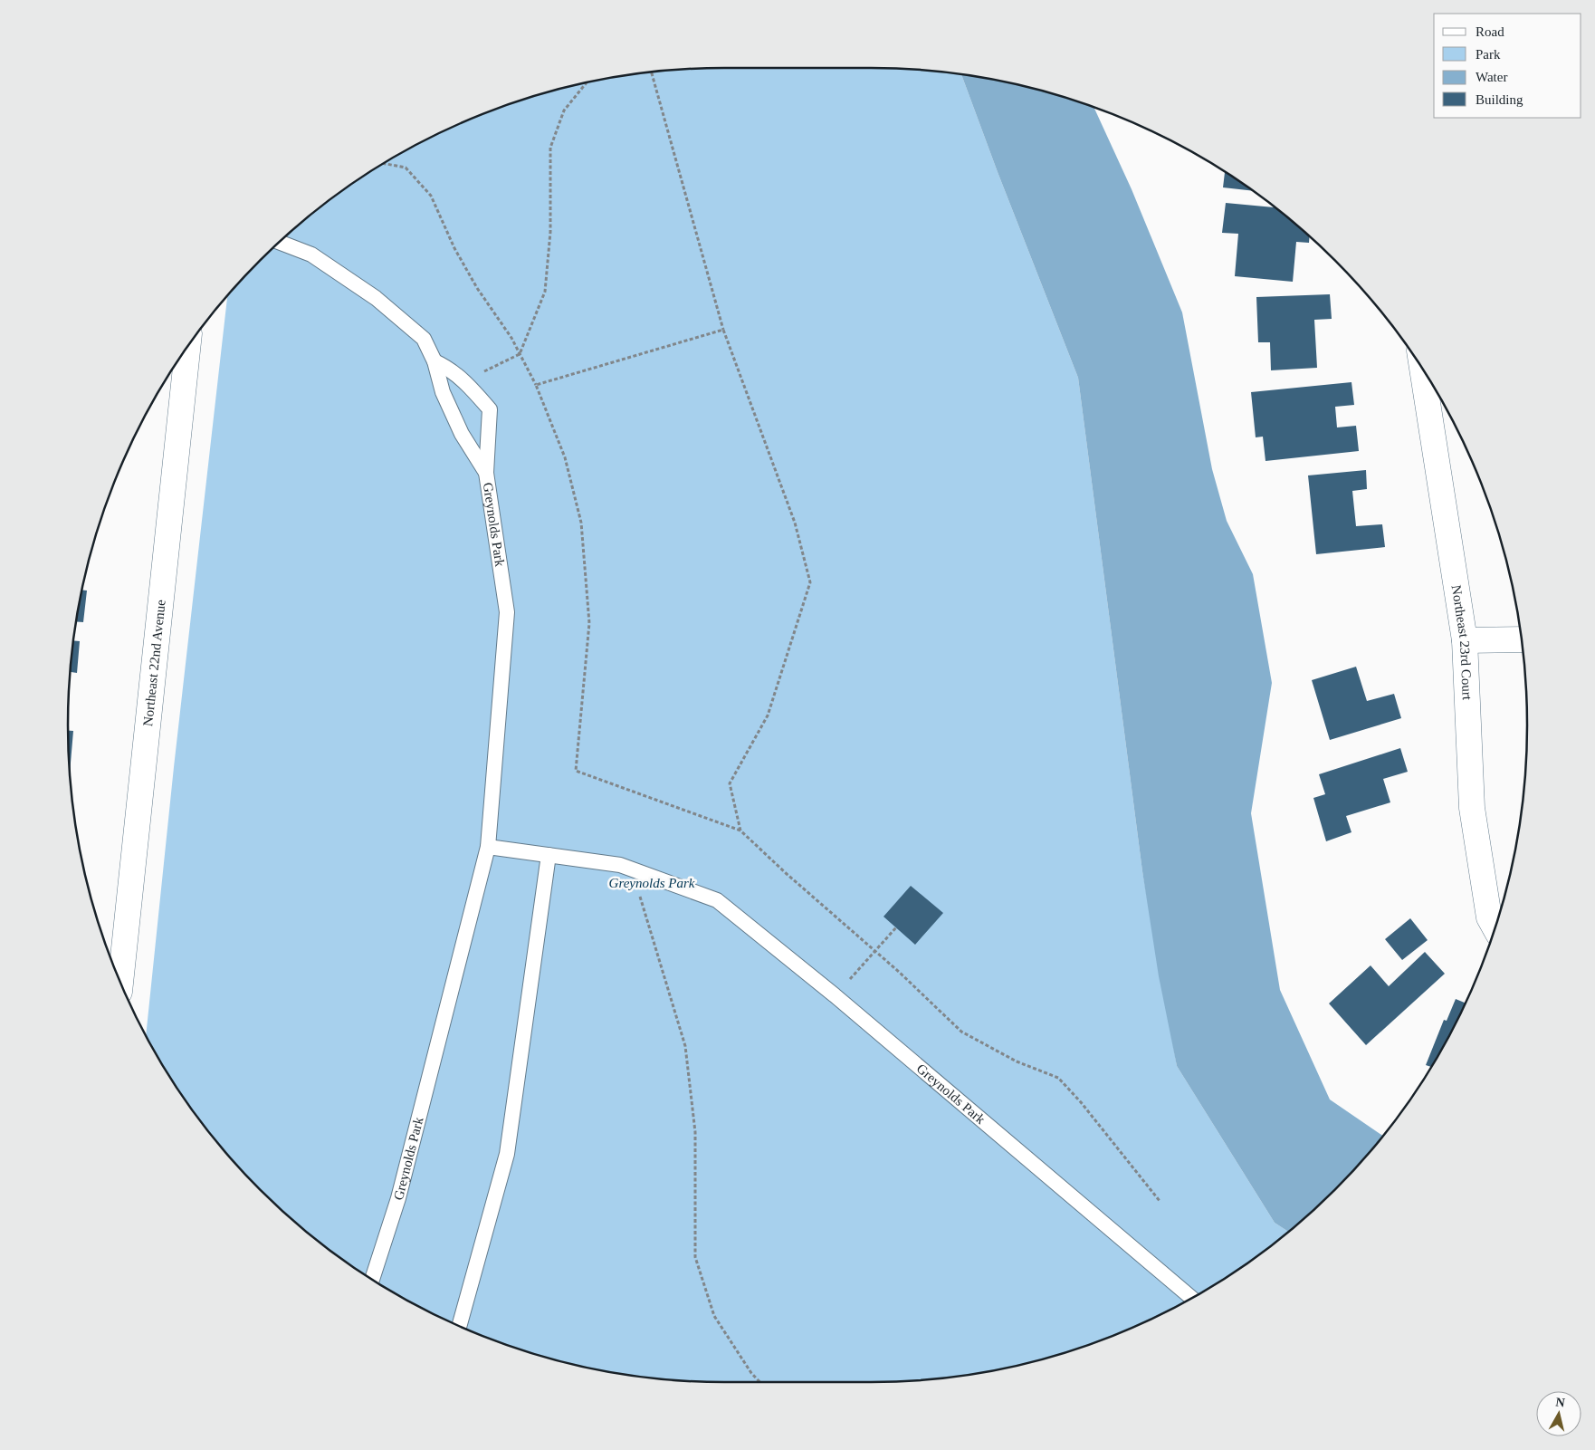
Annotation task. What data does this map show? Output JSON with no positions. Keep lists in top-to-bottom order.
{
  "streets": {
    "street": ["Northeast 23rd Court", "Northeast 22nd Avenue"],
    "lane": ["Greynolds Park"]
  },
  "parks": ["Greynolds Park"],
  "legend": [
    "Road",
    "Park",
    "Water",
    "Building"
  ],
  "north": "top"
}
